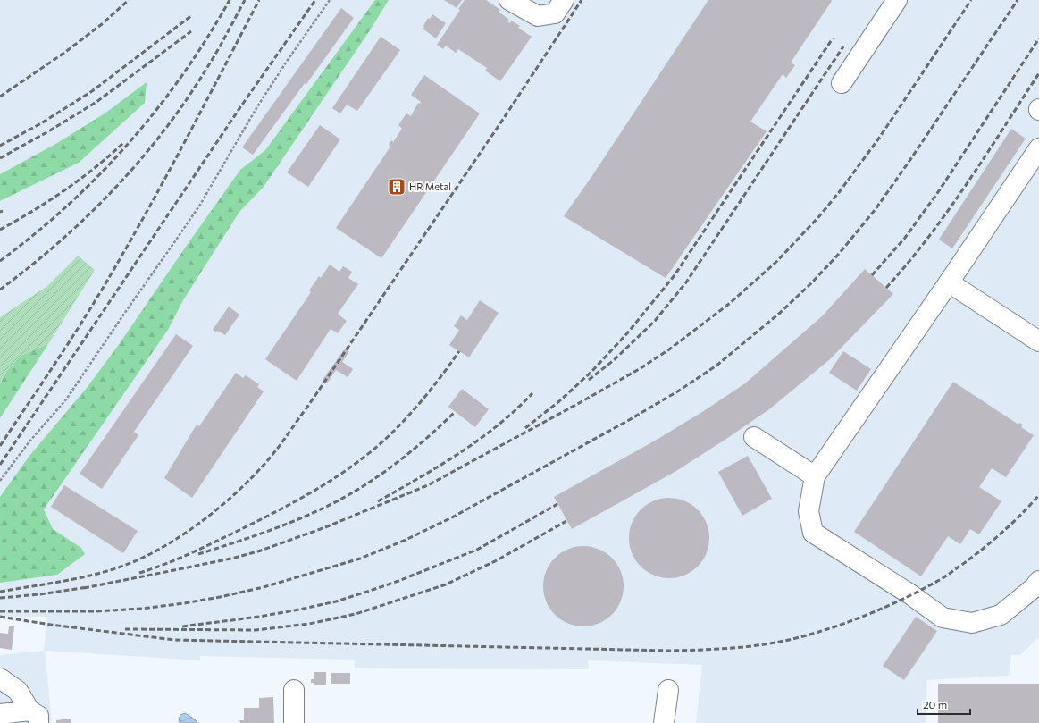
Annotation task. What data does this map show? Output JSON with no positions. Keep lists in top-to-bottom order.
{
  "places": {
    "building": ["HR Metal"]
  },
  "scale_bar": "20 m"
}
